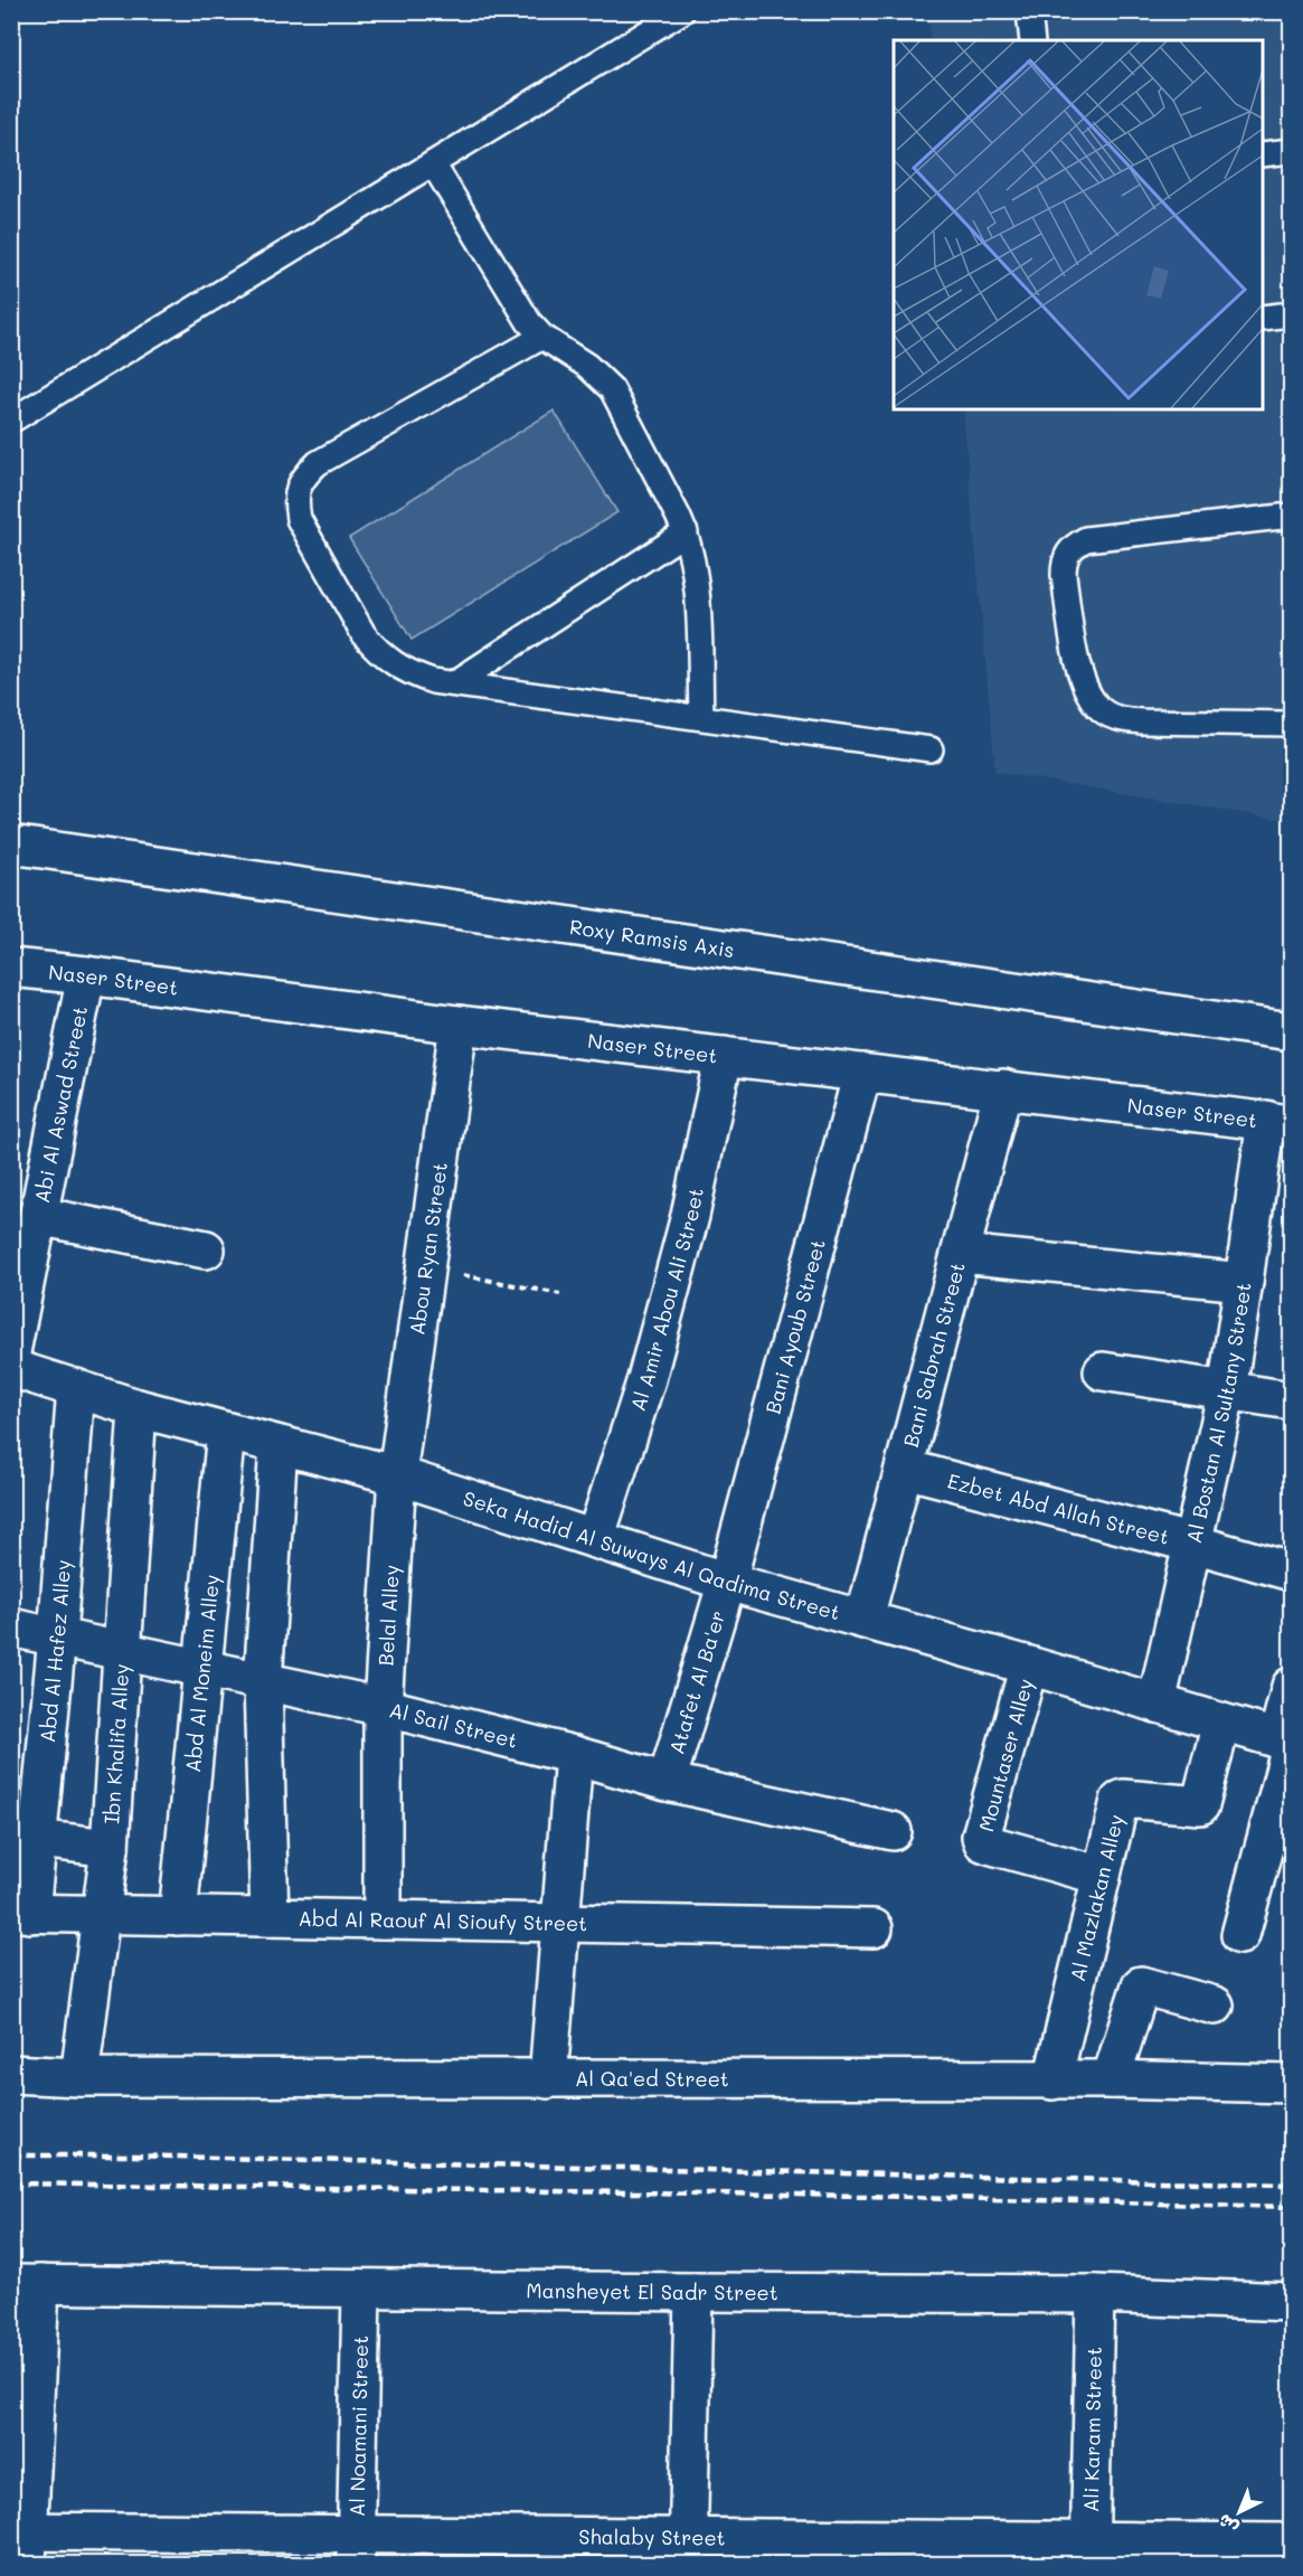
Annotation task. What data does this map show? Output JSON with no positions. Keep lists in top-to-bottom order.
{
  "streets": {
    "street": [
      "Roxy Ramsis Axis",
      "Naser Street",
      "Abi Al Aswad Street",
      "Abou Ryan Street",
      "Al Amir Abou Ali Street",
      "Bani Ayoub Street",
      "Bani Sabrah Street",
      "Al Bostan Al Sultany Street",
      "Ezbet Abd Allah Street",
      "Seka Hadid Al Suways Al Qadima Street",
      "Belal Alley",
      "Abd Al Hafez Alley",
      "Abd Al Moneim Alley",
      "Atafet Al Ba'er",
      "Al Sail Street",
      "Ibn Khalifa Alley",
      "Mountaser Alley",
      "Al Mazlakan Alley",
      "Abd Al Raouf Al Sioufy Street",
      "Al Qa'ed Street",
      "Mansheyet El Sadr Street",
      "Al Noamani Street",
      "Ali Karam Street",
      "Shalaby Street"
    ]
  },
  "crossings": [
    ["Naser Street", "Abi Al Aswad Street"],
    ["Naser Street", "Abou Ryan Street"],
    ["Naser Street", "Al Amir Abou Ali Street"],
    ["Naser Street", "Bani Ayoub Street"],
    ["Naser Street", "Bani Sabrah Street"],
    ["Naser Street", "Al Bostan Al Sultany Street"],
    ["Abou Ryan Street", "Seka Hadid Al Suways Al Qadima Street"],
    ["Abou Ryan Street", "Belal Alley"],
    ["Al Amir Abou Ali Street", "Seka Hadid Al Suways Al Qadima Street"],
    ["Bani Ayoub Street", "Seka Hadid Al Suways Al Qadima Street"],
    ["Bani Ayoub Street", "Atafet Al Ba'er"],
    ["Bani Sabrah Street", "Ezbet Abd Allah Street"],
    ["Bani Sabrah Street", "Seka Hadid Al Suways Al Qadima Street"],
    ["Al Bostan Al Sultany Street", "Ezbet Abd Allah Street"],
    ["Al Bostan Al Sultany Street", "Seka Hadid Al Suways Al Qadima Street"],
    ["Seka Hadid Al Suways Al Qadima Street", "Belal Alley"],
    ["Seka Hadid Al Suways Al Qadima Street", "Abd Al Hafez Alley"],
    ["Seka Hadid Al Suways Al Qadima Street", "Abd Al Moneim Alley"],
    ["Seka Hadid Al Suways Al Qadima Street", "Atafet Al Ba'er"],
    ["Seka Hadid Al Suways Al Qadima Street", "Ibn Khalifa Alley"],
    ["Seka Hadid Al Suways Al Qadima Street", "Mountaser Alley"],
    ["Seka Hadid Al Suways Al Qadima Street", "Al Mazlakan Alley"],
    ["Belal Alley", "Al Sail Street"],
    ["Belal Alley", "Abd Al Raouf Al Sioufy Street"],
    ["Abd Al Hafez Alley", "Al Sail Street"],
    ["Abd Al Hafez Alley", "Abd Al Raouf Al Sioufy Street"],
    ["Abd Al Moneim Alley", "Al Sail Street"],
    ["Abd Al Moneim Alley", "Abd Al Raouf Al Sioufy Street"],
    ["Atafet Al Ba'er", "Al Sail Street"],
    ["Al Sail Street", "Ibn Khalifa Alley"],
    ["Ibn Khalifa Alley", "Abd Al Raouf Al Sioufy Street"],
    ["Ibn Khalifa Alley", "Al Qa'ed Street"],
    ["Mountaser Alley", "Al Mazlakan Alley"],
    ["Al Mazlakan Alley", "Al Qa'ed Street"],
    ["Mansheyet El Sadr Street", "Al Noamani Street"],
    ["Mansheyet El Sadr Street", "Ali Karam Street"],
    ["Al Noamani Street", "Shalaby Street"],
    ["Ali Karam Street", "Shalaby Street"]
  ],
  "north": "bottom left"
}
